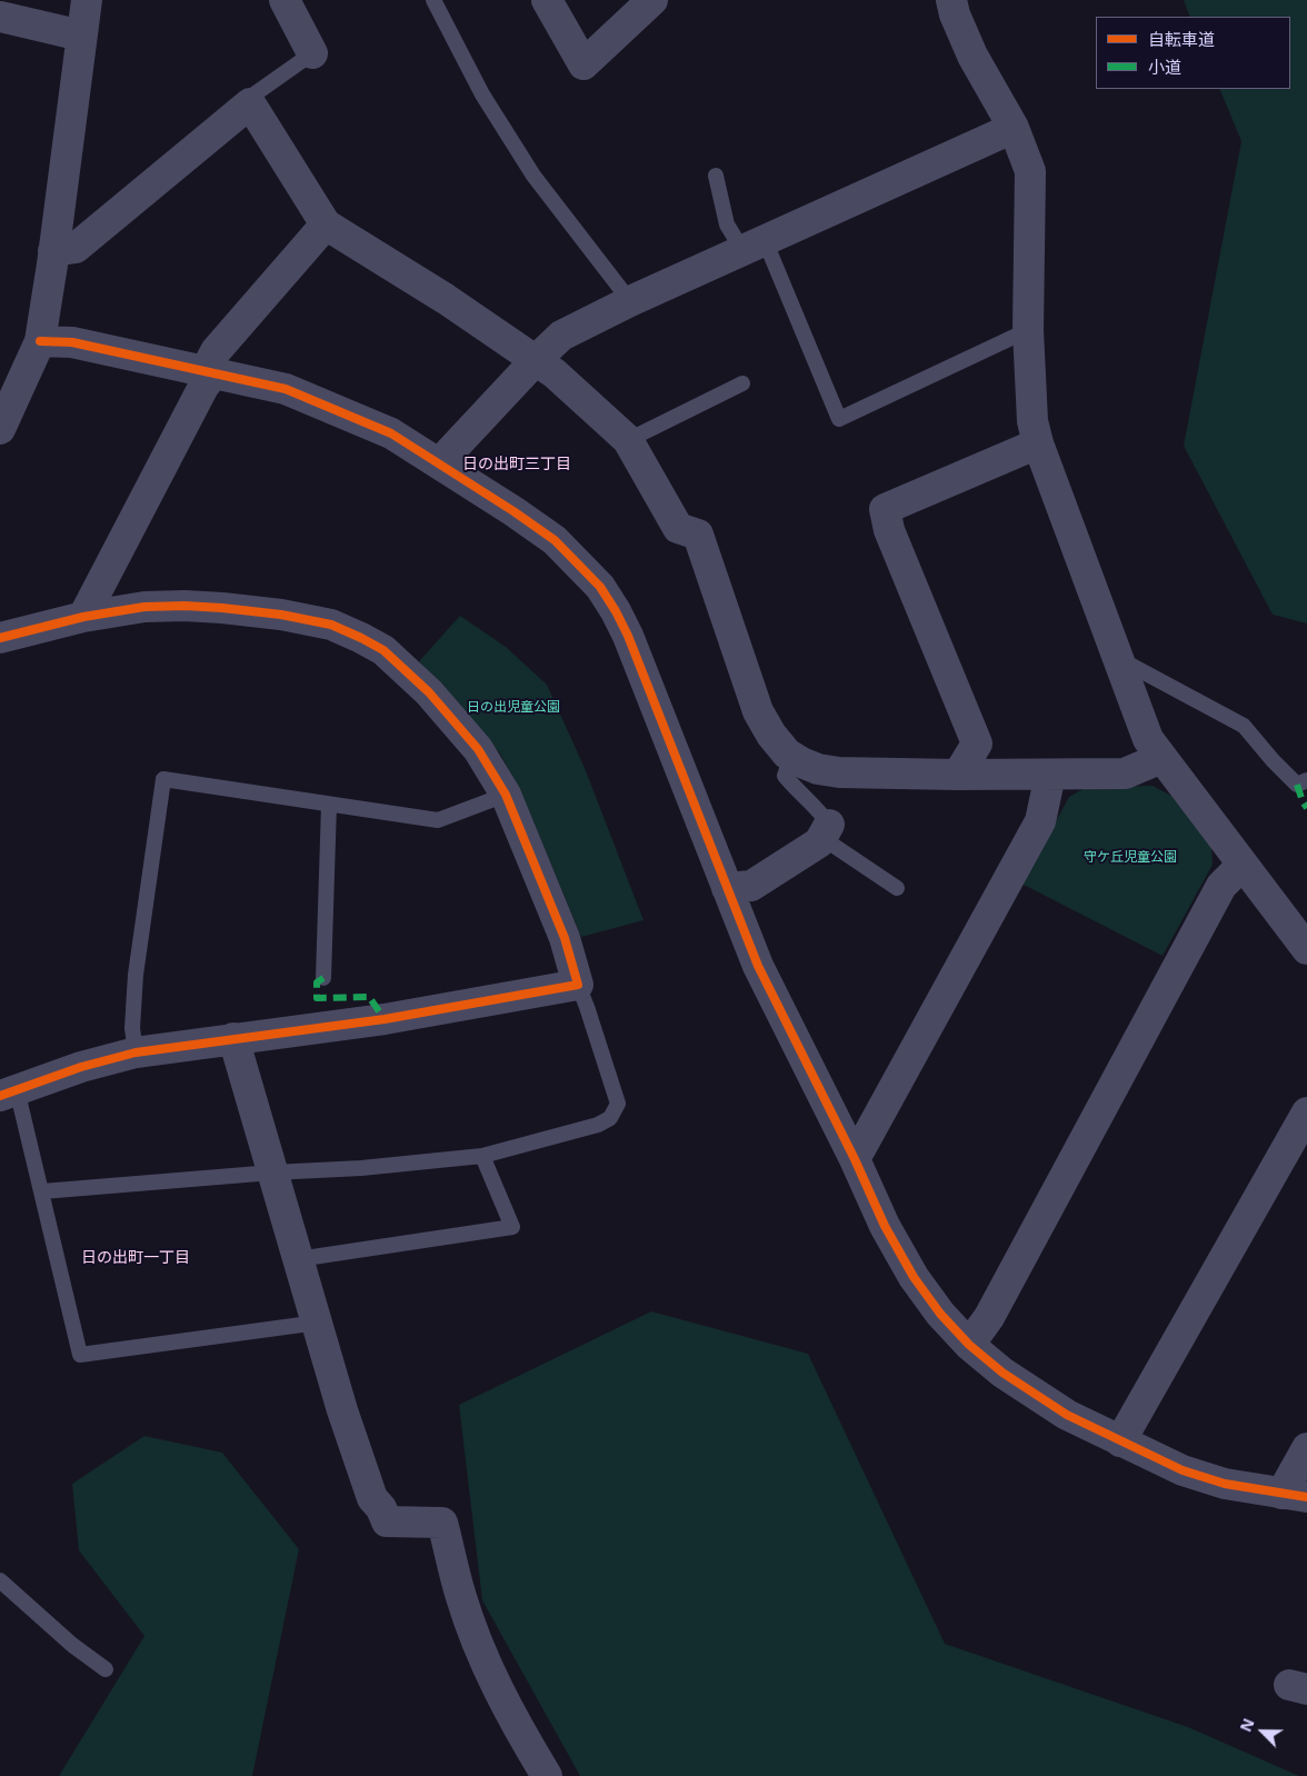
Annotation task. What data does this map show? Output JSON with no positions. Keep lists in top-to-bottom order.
{
  "districts": ["日の出町三丁目", "日の出町一丁目"],
  "parks": ["日の出児童公園", "守ケ丘児童公園"],
  "legend": ["自転車道", "小道"],
  "north": "top left"
}
